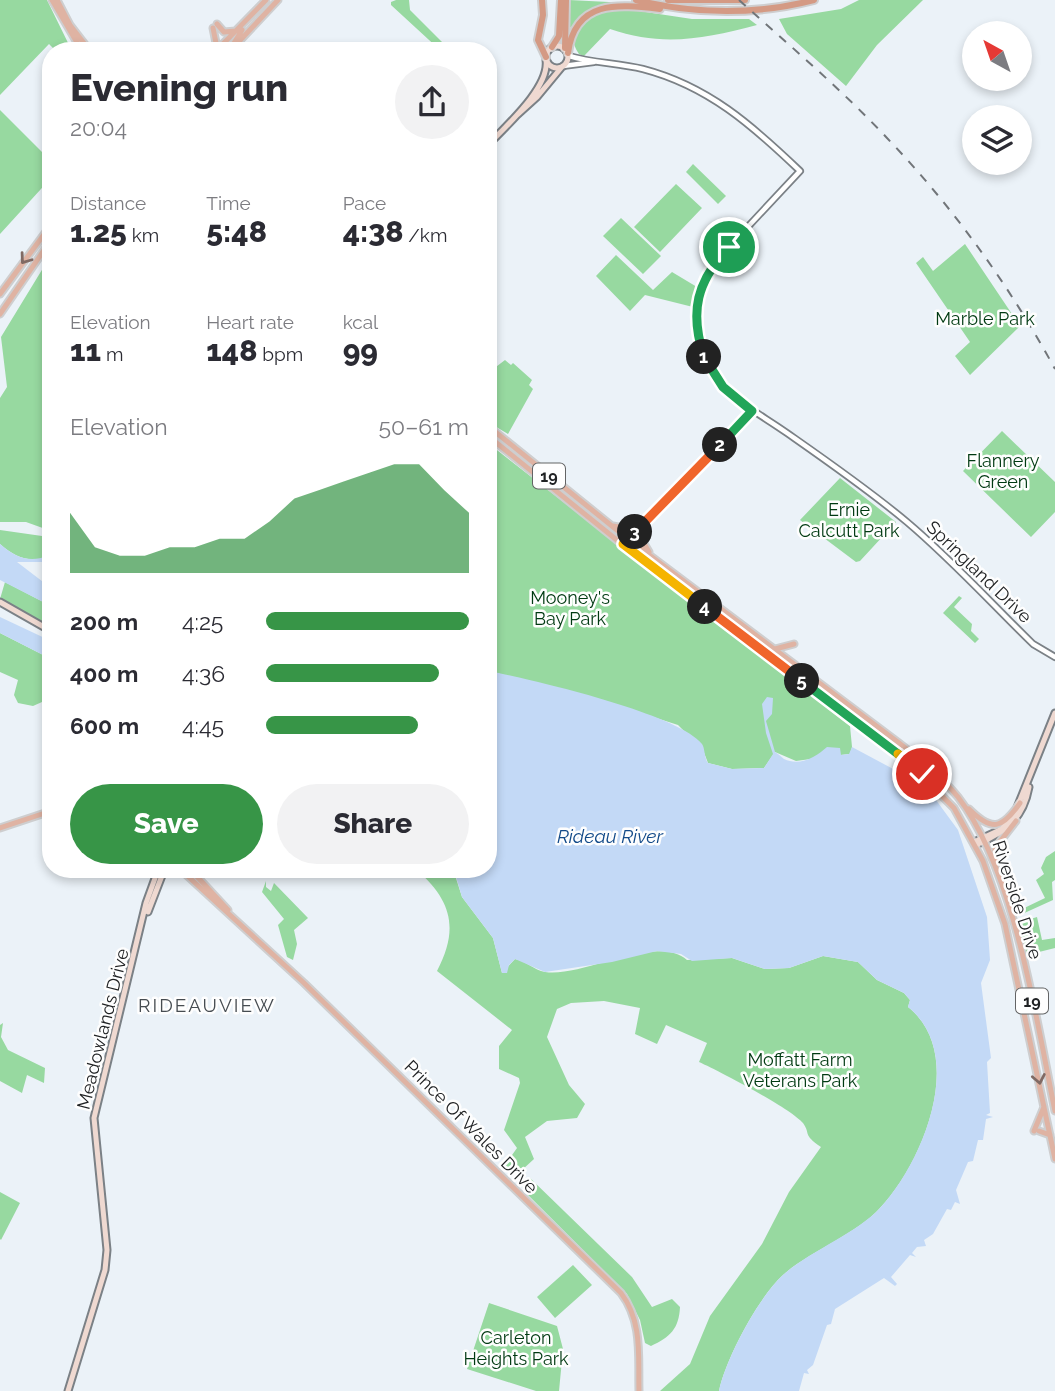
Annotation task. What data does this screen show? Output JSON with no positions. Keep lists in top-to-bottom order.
{
  "streets": {
    "main road": [
      "19",
      "Riverside Drive",
      "Meadowlands Drive",
      "Prince Of Wales Drive"
    ],
    "street": ["Springland Drive"]
  },
  "districts": ["RIDEAUVIEW"],
  "water": ["Rideau River"],
  "parks": [
    "Marble Park",
    "Flannery Green",
    "Ernie Calcutt Park",
    "Mooney's Bay Park",
    "Moffatt Farm Veterans Park",
    "Carleton Heights Park"
  ],
  "north": "top left",
  "page": {
    "heading": ["Evening run", "20:04"],
    "stats": [
      ["Distance", "1.25 km"],
      ["Time", "5:48"],
      ["Pace", "4:38 /km"],
      ["Elevation", "11 m"],
      ["Heart rate", "148 bpm"],
      ["kcal", "99"]
    ],
    "pins": [
      "1",
      "2",
      "3",
      "4",
      "5"
    ],
    "chart": ["Elevation", "50–61 m"],
    "list": [
      {
        "name": "200 m",
        "note": "4:25"
      },
      {
        "name": "400 m",
        "note": "4:36"
      },
      {
        "name": "600 m",
        "note": "4:45"
      }
    ],
    "buttons": ["Save", "Share"]
  }
}
